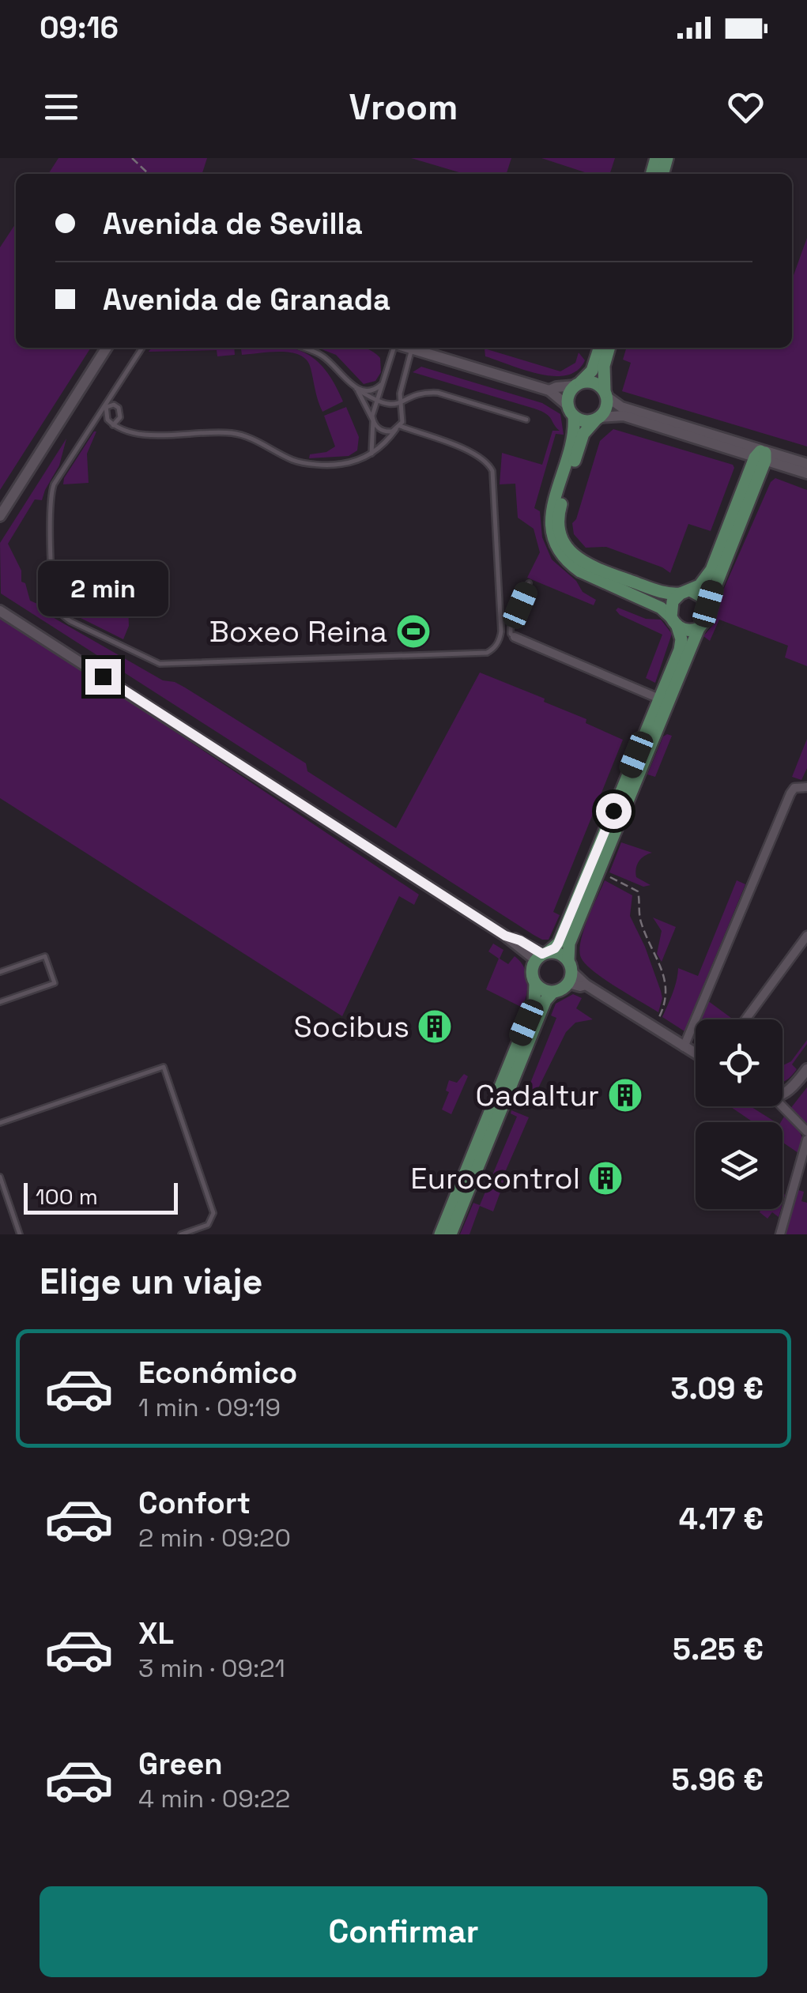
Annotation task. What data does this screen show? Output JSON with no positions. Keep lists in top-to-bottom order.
{
  "places": {
    "sports": ["Boxeo Reina"],
    "building": ["Socibus", "Cadaltur", "Eurocontrol"]
  },
  "scale_bar": "100 m",
  "page": {
    "status": "09:16",
    "header": "Vroom",
    "banner": ["Avenida de Sevilla", "Avenida de Granada"],
    "bubble": "2 min",
    "scale": "100 m",
    "heading": "Elige un viaje",
    "list": [
      {
        "name": "Económico",
        "note": "1 min · 09:19",
        "value": "3.09 €"
      },
      {
        "name": "Confort",
        "note": "2 min · 09:20",
        "value": "4.17 €"
      },
      {
        "name": "XL",
        "note": "3 min · 09:21",
        "value": "5.25 €"
      },
      {
        "name": "Green",
        "note": "4 min · 09:22",
        "value": "5.96 €"
      }
    ],
    "buttons": "Confirmar"
  }
}
